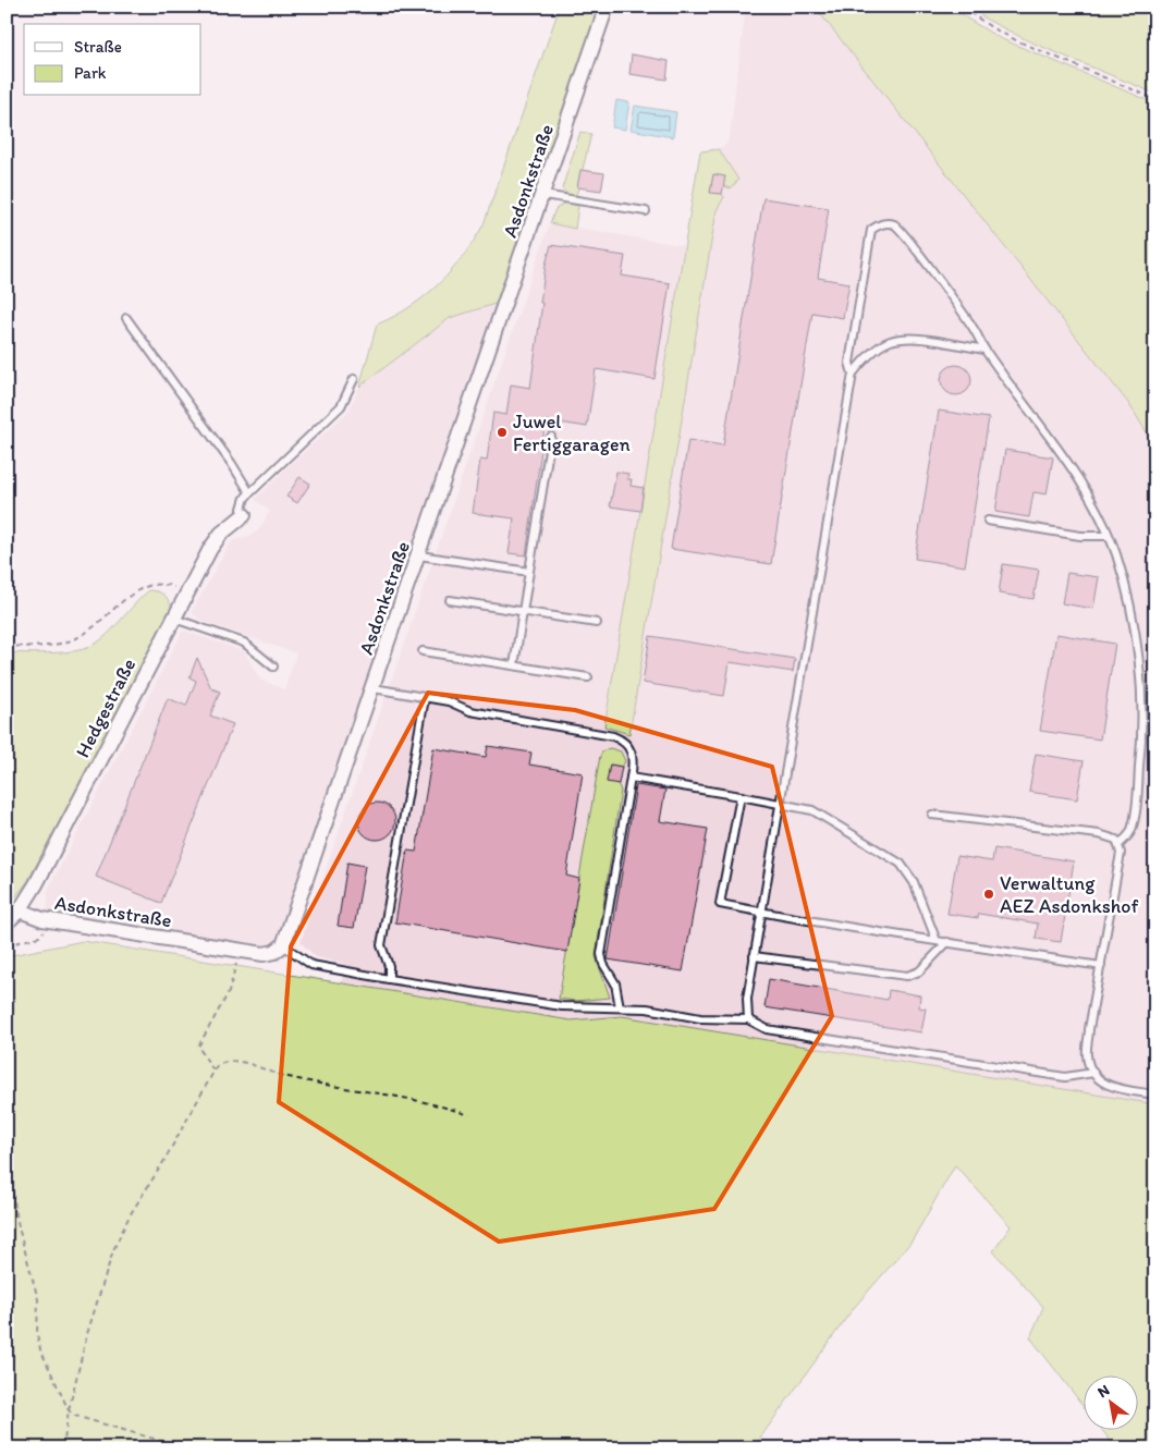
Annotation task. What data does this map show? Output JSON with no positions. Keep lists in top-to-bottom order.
{
  "streets": {
    "street": ["Asdonkstraße", "Hedgestraße"]
  },
  "crossings": [
    ["Asdonkstraße", "Hedgestraße"]
  ],
  "places": ["Juwel Fertiggaragen", "Verwaltung AEZ Asdonkshof"],
  "legend": ["Straße", "Park"],
  "north": "top left"
}
